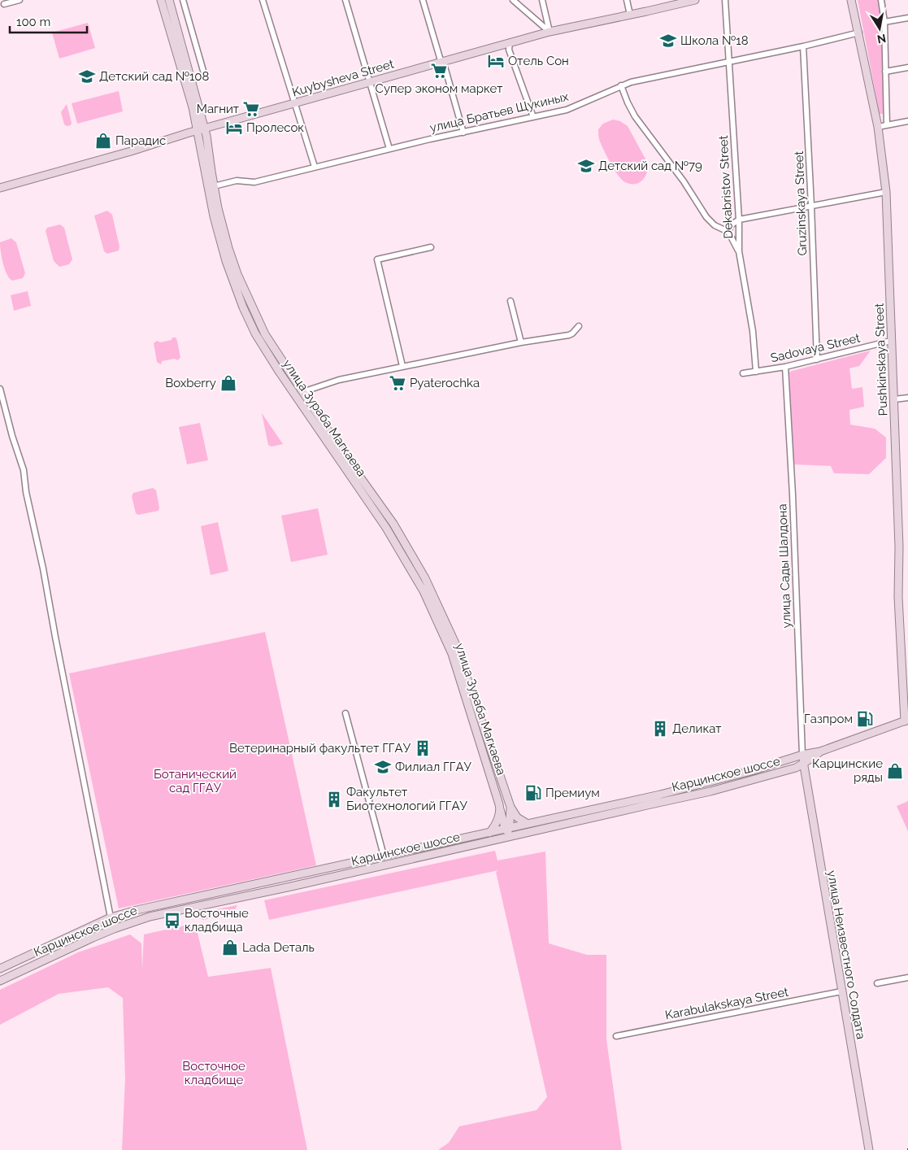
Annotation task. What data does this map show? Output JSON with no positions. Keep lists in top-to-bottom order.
{
  "streets": {
    "main road": [
      "Kuybysheva Street",
      "Pushkinskaya Street",
      "улица Зураба Магкаева",
      "улица Сады Шалдона",
      "Карцинское шоссе",
      "улица Неизвестного Солдата"
    ],
    "street": [
      "улица Братьев Щукиных",
      "Dekabristov Street",
      "Gruzinskaya Street",
      "Sadovaya Street",
      "Karabulakskaya Street"
    ]
  },
  "crossings": [
    ["Kuybysheva Street", "улица Зураба Магкаева"],
    ["улица Братьев Щукиных", "Dekabristov Street"],
    ["улица Братьев Щукиных", "Gruzinskaya Street"],
    ["улица Братьев Щукиных", "Pushkinskaya Street"],
    ["улица Братьев Щукиных", "улица Зураба Магкаева"],
    ["Dekabristov Street", "Sadovaya Street"],
    ["Gruzinskaya Street", "Sadovaya Street"],
    ["Sadovaya Street", "Pushkinskaya Street"],
    ["Sadovaya Street", "улица Сады Шалдона"],
    ["Pushkinskaya Street", "Карцинское шоссе"],
    ["улица Зураба Магкаева", "Карцинское шоссе"],
    ["улица Сады Шалдона", "Карцинское шоссе"],
    ["улица Сады Шалдона", "улица Неизвестного Солдата"],
    ["Карцинское шоссе", "улица Неизвестного Солдата"],
    ["улица Неизвестного Солдата", "Karabulakskaya Street"]
  ],
  "parks": ["Ботанический сад ГГАУ", "Восточное кладбище"],
  "places": {
    "school or university": [
      "Школа №18",
      "Детский сад №108",
      "Детский сад №79",
      "Филиал ГГАУ"
    ],
    "hotel": ["Отель Сон", "Пролесок"],
    "supermarket": ["Супер эконом маркет", "Магнит", "Pyaterochka"],
    "shop": [
      "Парадис",
      "Boxberry",
      "Карцинские ряды",
      "Lada Dеталь"
    ],
    "fuel station": ["Газпром", "Премиум"],
    "building": ["Деликат", "Ветеринарный факультет ГГАУ", "Факультет Биотехнологий ГГАУ"],
    "bus stop": ["Восточные кладбища"]
  },
  "scale_bar": "100 m",
  "north": "bottom"
}
